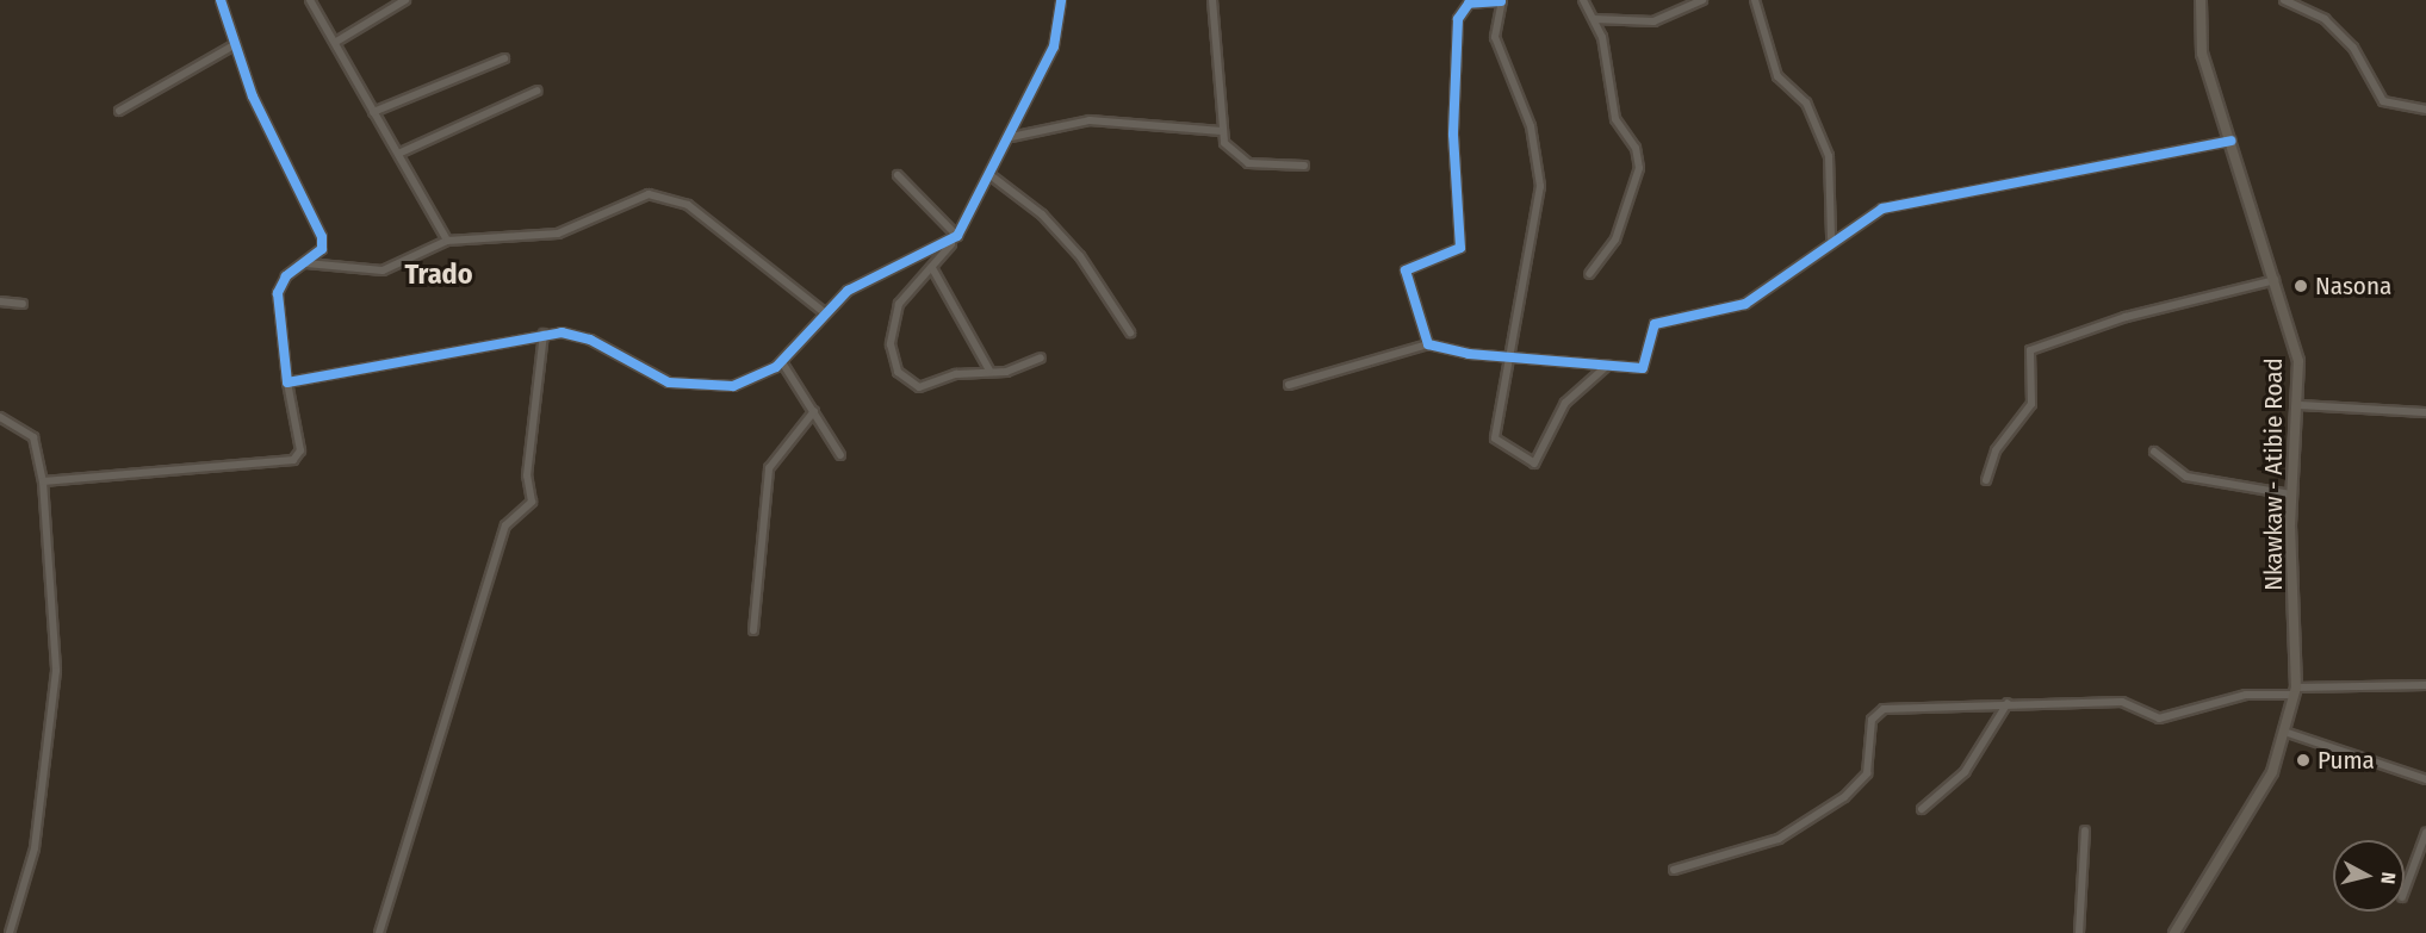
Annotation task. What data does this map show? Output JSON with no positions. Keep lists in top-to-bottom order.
{
  "streets": {
    "main road": ["Nkawkaw - Atibie Road"]
  },
  "districts": ["Trado"],
  "places": ["Nasona", "Puma"],
  "north": "right"
}
